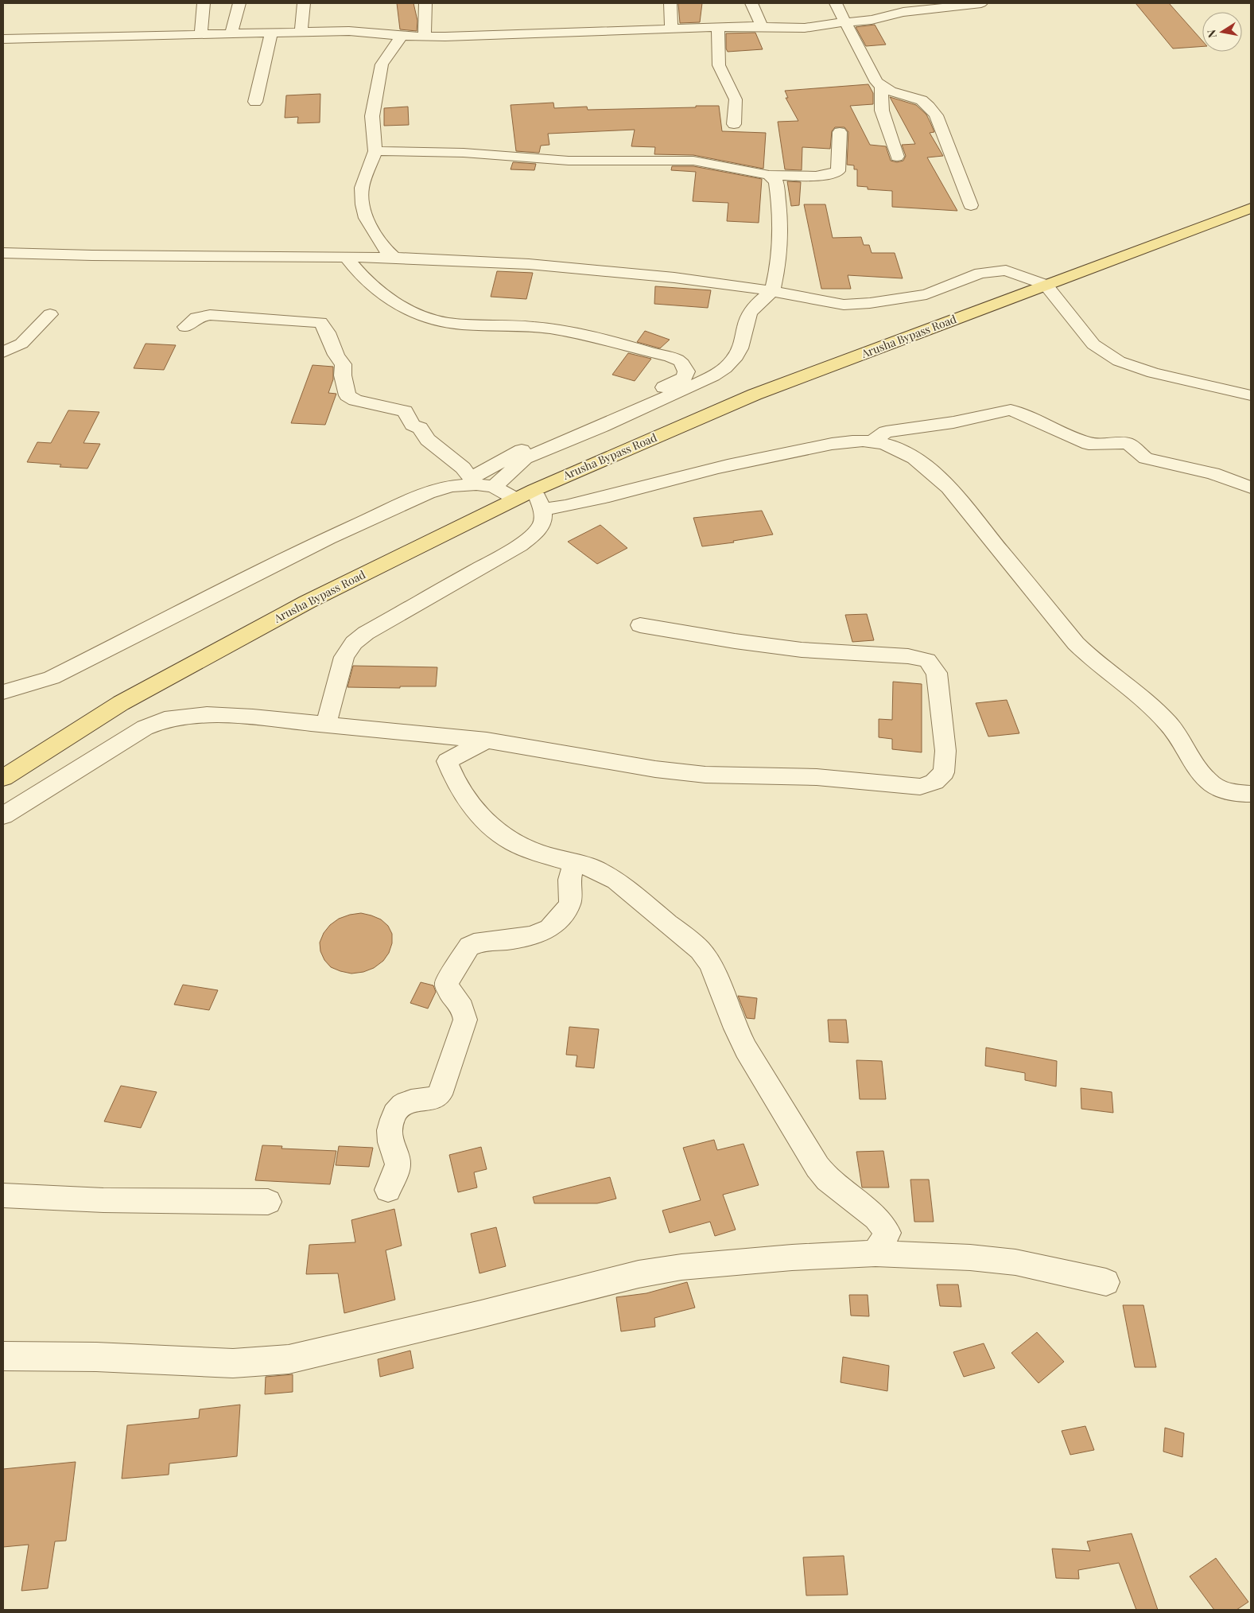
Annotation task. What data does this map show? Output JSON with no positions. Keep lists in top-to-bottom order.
{
  "streets": {
    "main road": ["Arusha Bypass Road"]
  },
  "north": "left"
}
